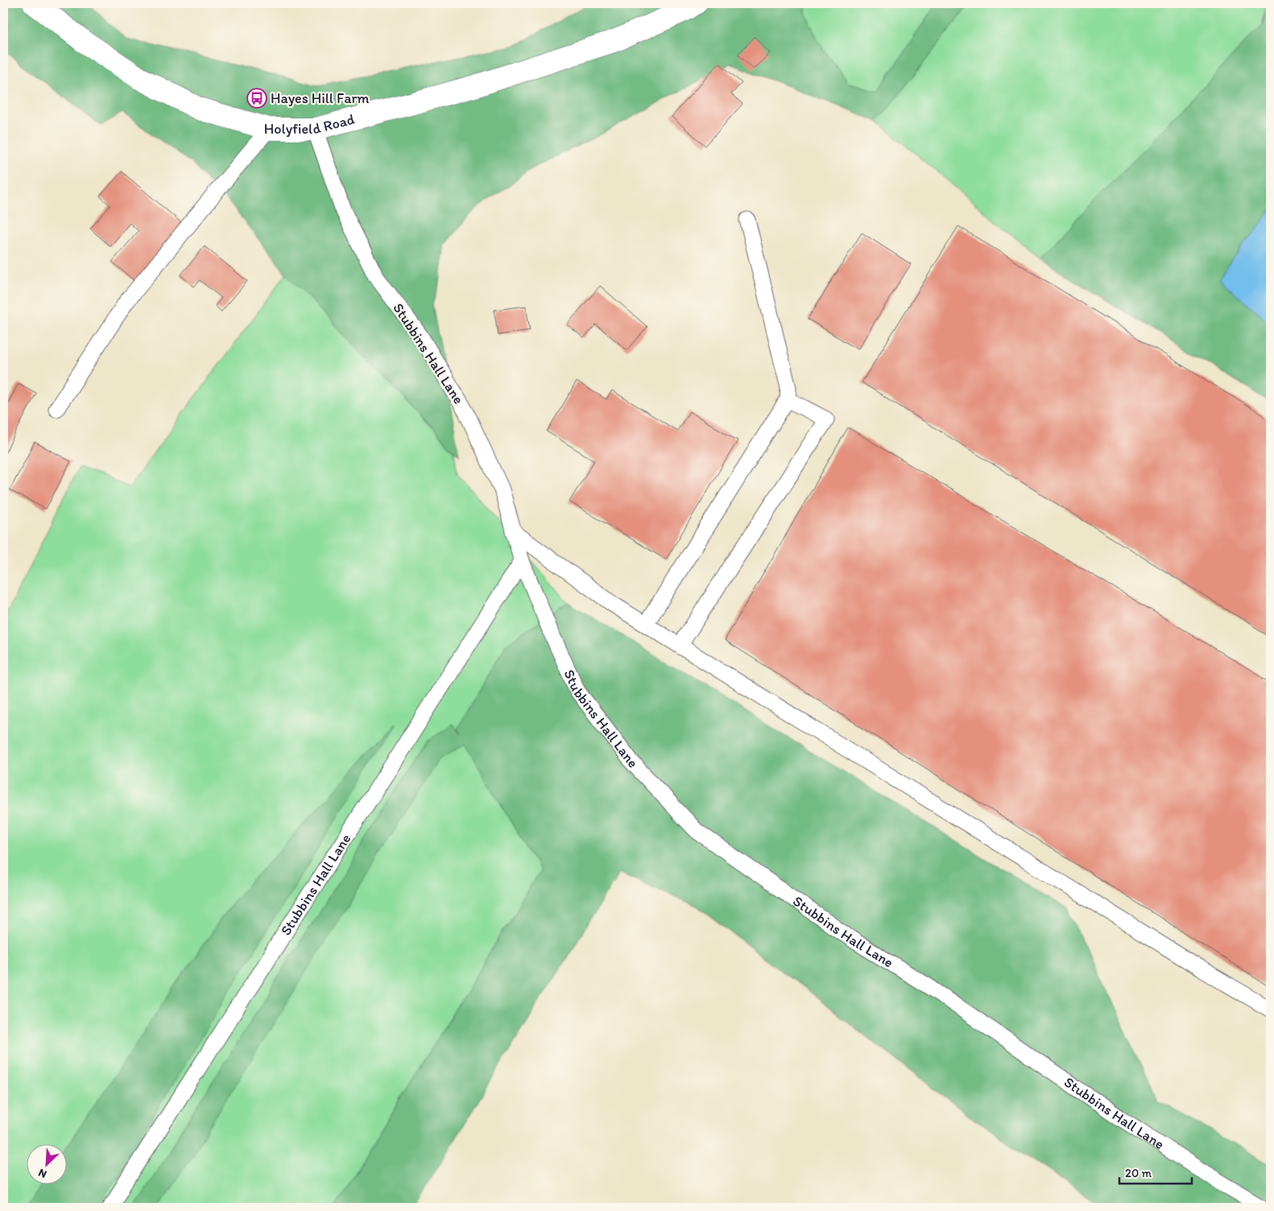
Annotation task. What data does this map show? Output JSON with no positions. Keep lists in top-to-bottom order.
{
  "streets": {
    "main road": ["Holyfield Road"],
    "lane": ["Stubbins Hall Lane"]
  },
  "crossings": [
    ["Holyfield Road", "Stubbins Hall Lane"]
  ],
  "places": {
    "bus stop": ["Hayes Hill Farm"]
  },
  "scale_bar": "20 m",
  "north": "bottom left"
}
